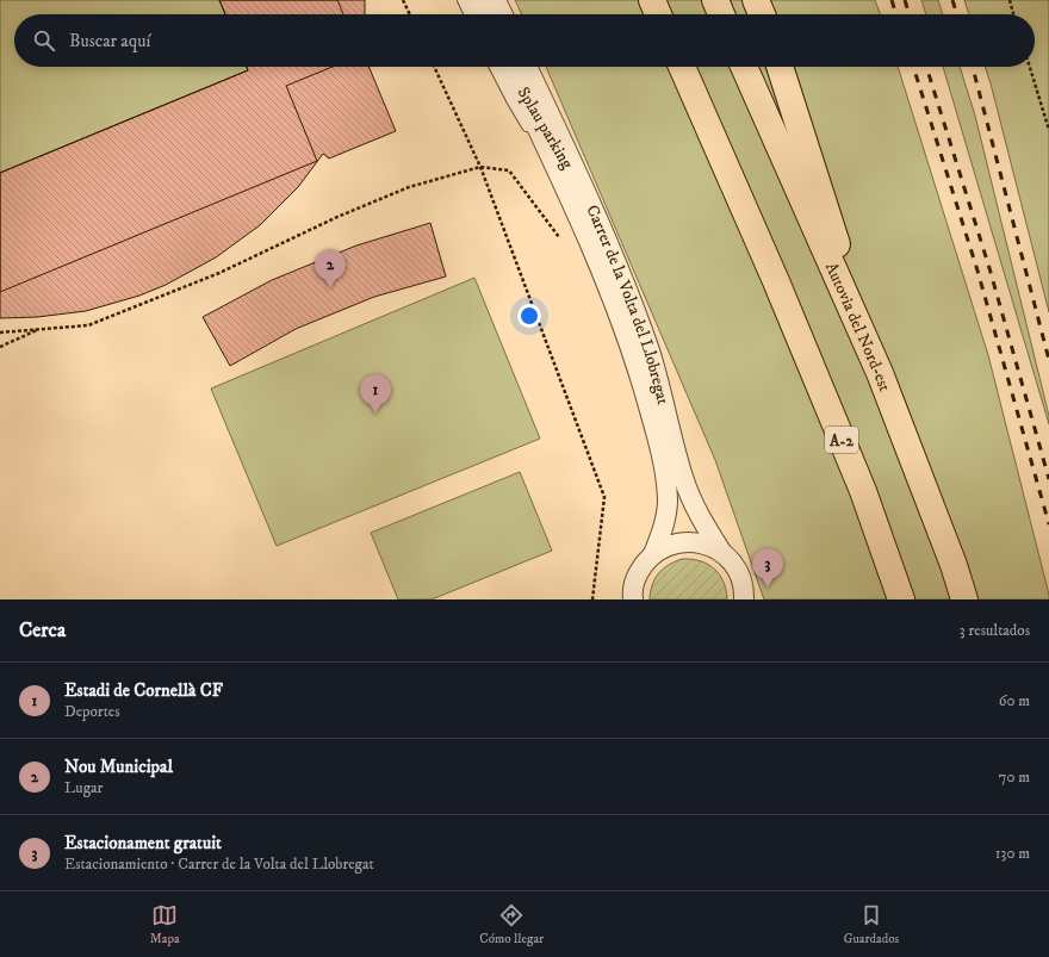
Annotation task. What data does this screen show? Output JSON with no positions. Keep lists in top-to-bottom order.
{
  "streets": {
    "highway": ["Autovia del Nord-est", "A-2"],
    "street": ["Carrer de la Volta del Llobregat"],
    "lane": ["Splau parking"]
  },
  "crossings": [
    ["Splau parking", "Carrer de la Volta del Llobregat"]
  ],
  "page": {
    "search": "Buscar aquí",
    "pins": ["2", "1", "3"],
    "heading": ["Cerca", "3 resultados"],
    "list": [
      {
        "mark": "1",
        "name": "Estadi de Cornellà CF",
        "note": "Deportes",
        "value": "60 m"
      },
      {
        "mark": "2",
        "name": "Nou Municipal",
        "note": "Lugar",
        "value": "70 m"
      },
      {
        "mark": "3",
        "name": "Estacionament gratuit",
        "note": "Estacionamiento · Carrer de la Volta del Llobregat",
        "value": "130 m"
      }
    ],
    "nav": ["Mapa", "Cómo llegar", "Guardados"]
  }
}
